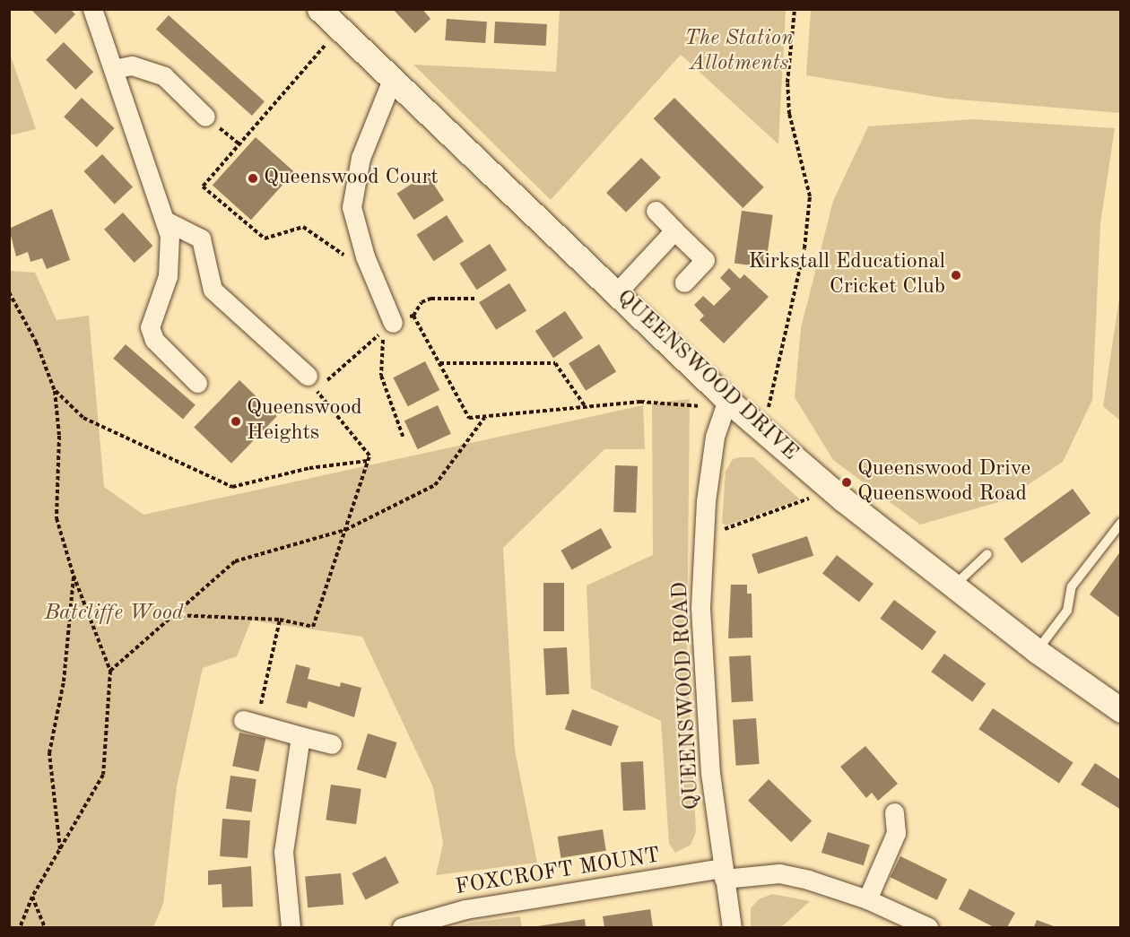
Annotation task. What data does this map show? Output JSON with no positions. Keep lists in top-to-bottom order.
{
  "streets": {
    "street": ["QUEENSWOOD DRIVE", "QUEENSWOOD ROAD", "FOXCROFT MOUNT"]
  },
  "crossings": [
    ["QUEENSWOOD DRIVE", "QUEENSWOOD ROAD"],
    ["QUEENSWOOD ROAD", "FOXCROFT MOUNT"]
  ],
  "parks": ["The Station Allotments", "Batcliffe Wood"],
  "places": [
    "Queenswood Court",
    "Kirkstall Educational Cricket Club",
    "Queenswood Heights",
    "Queenswood Drive Queenswood Road"
  ]
}
